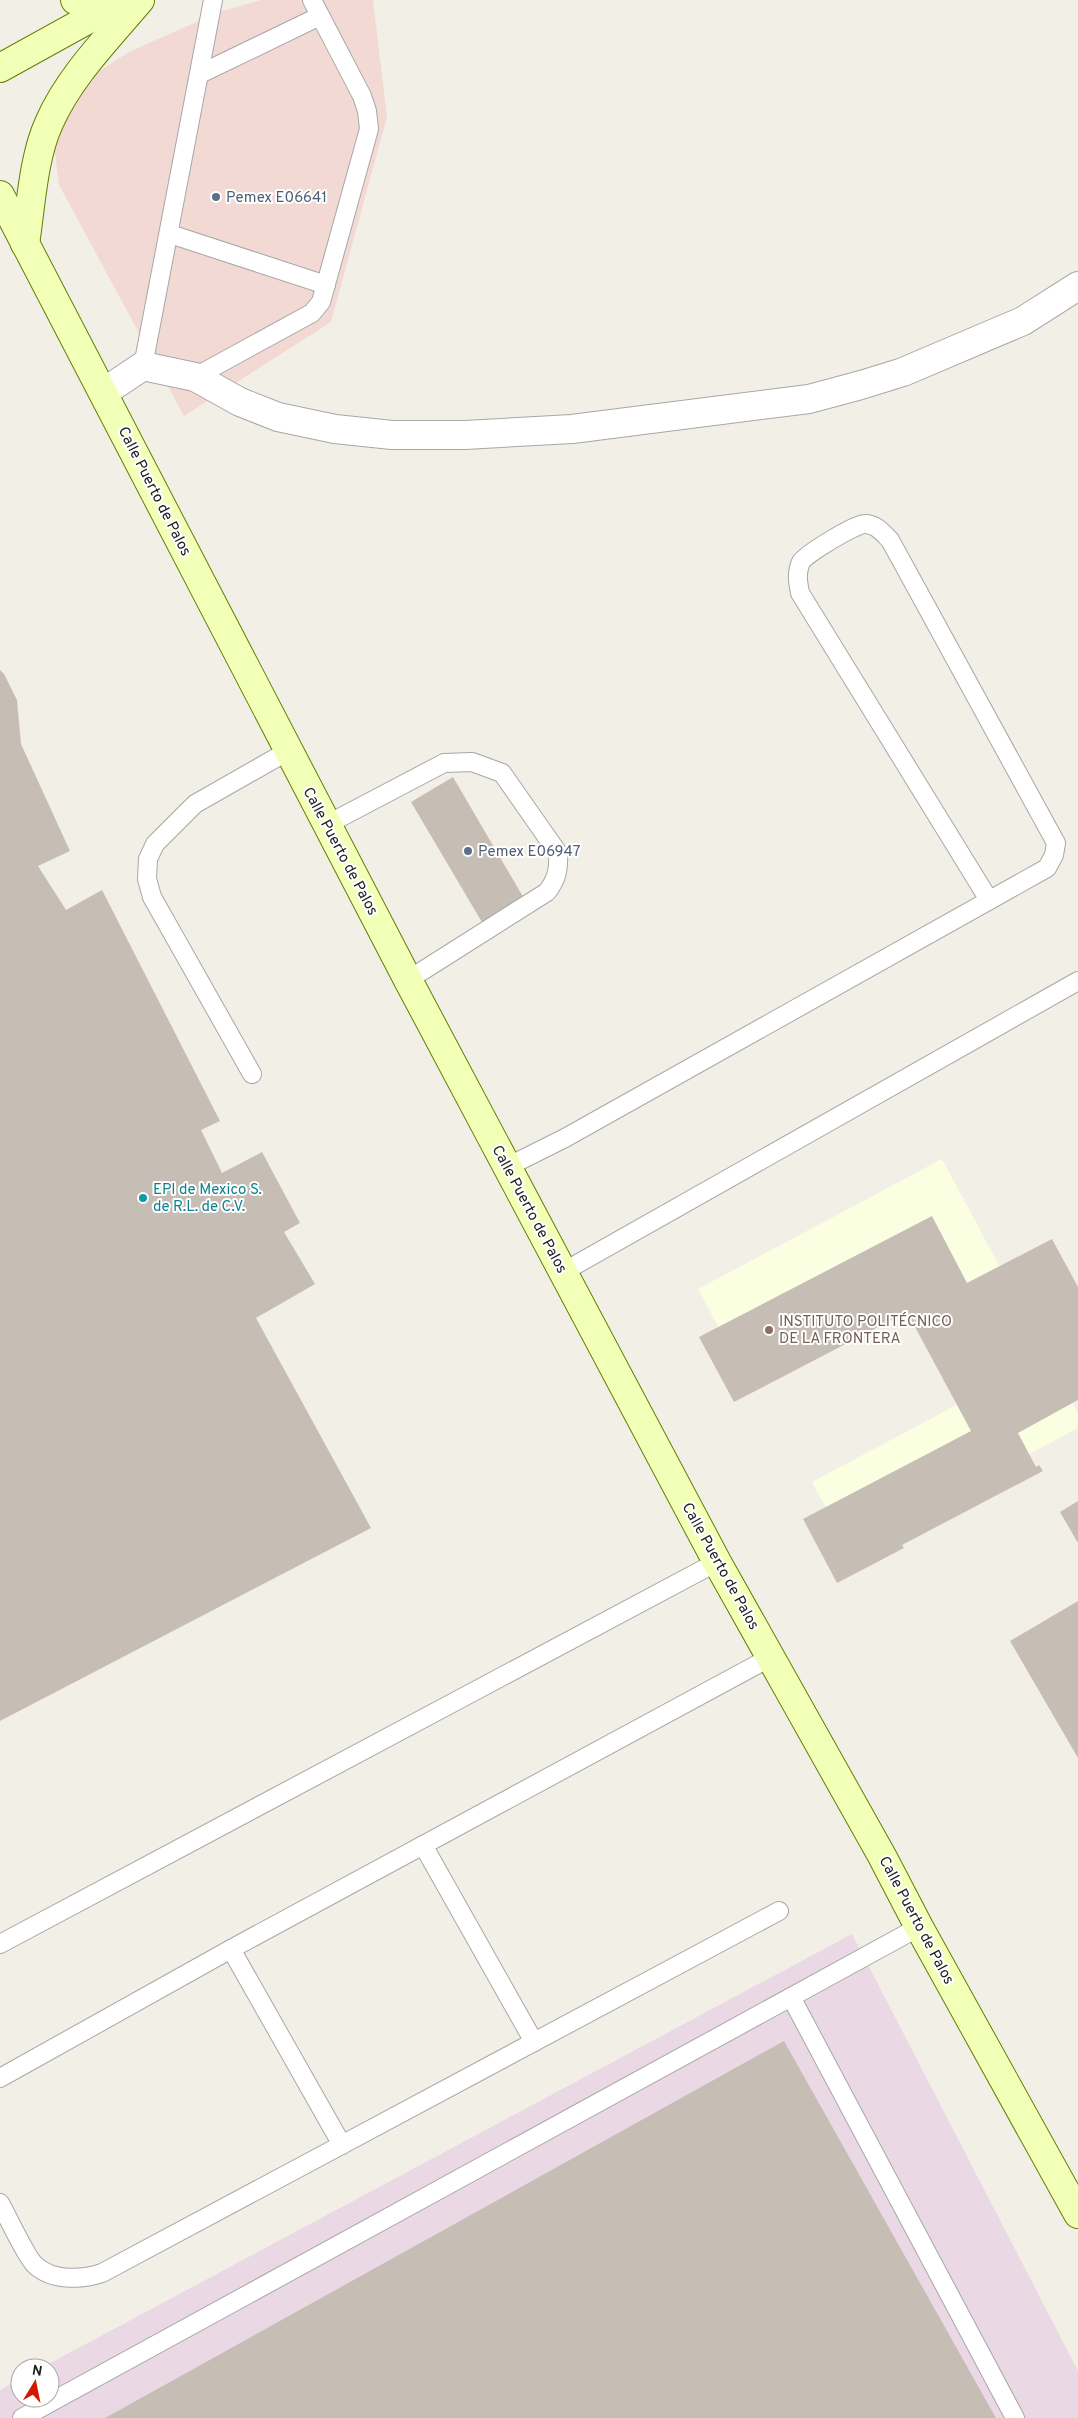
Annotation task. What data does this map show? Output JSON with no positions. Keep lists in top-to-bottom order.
{
  "streets": {
    "street": ["Calle Puerto de Palos"]
  },
  "places": [
    "Pemex E06641",
    "Pemex E06947",
    "EPI de Mexico S. de R.L. de C.V.",
    "INSTITUTO POLITÉCNICO DE LA FRONTERA"
  ],
  "north": "top"
}
